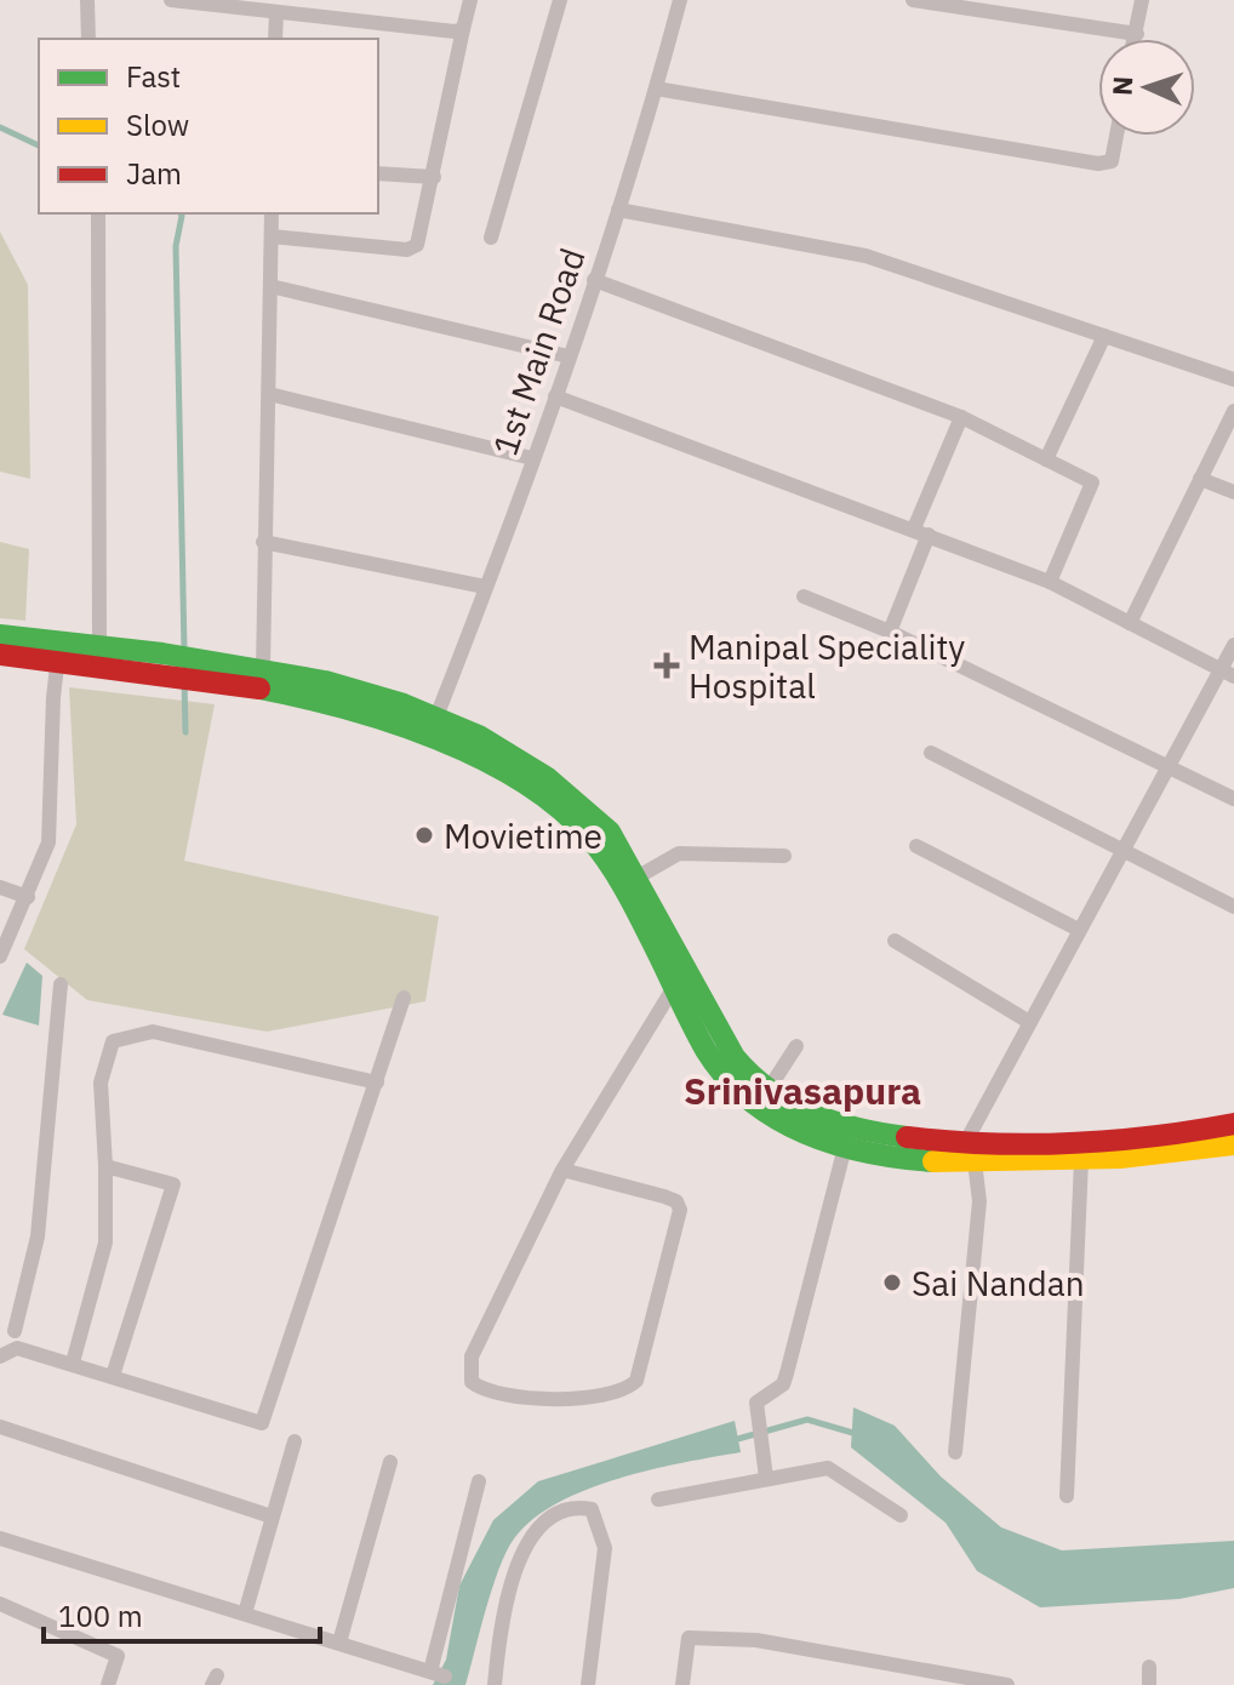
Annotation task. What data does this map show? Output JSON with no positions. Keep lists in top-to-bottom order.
{
  "streets": {
    "street": ["1st Main Road"]
  },
  "districts": ["Srinivasapura"],
  "places": {
    "health": ["Manipal Speciality Hospital"],
    "other": ["Movietime", "Sai Nandan"]
  },
  "legend": ["Fast", "Slow", "Jam"],
  "scale_bar": "100 m",
  "north": "left"
}
